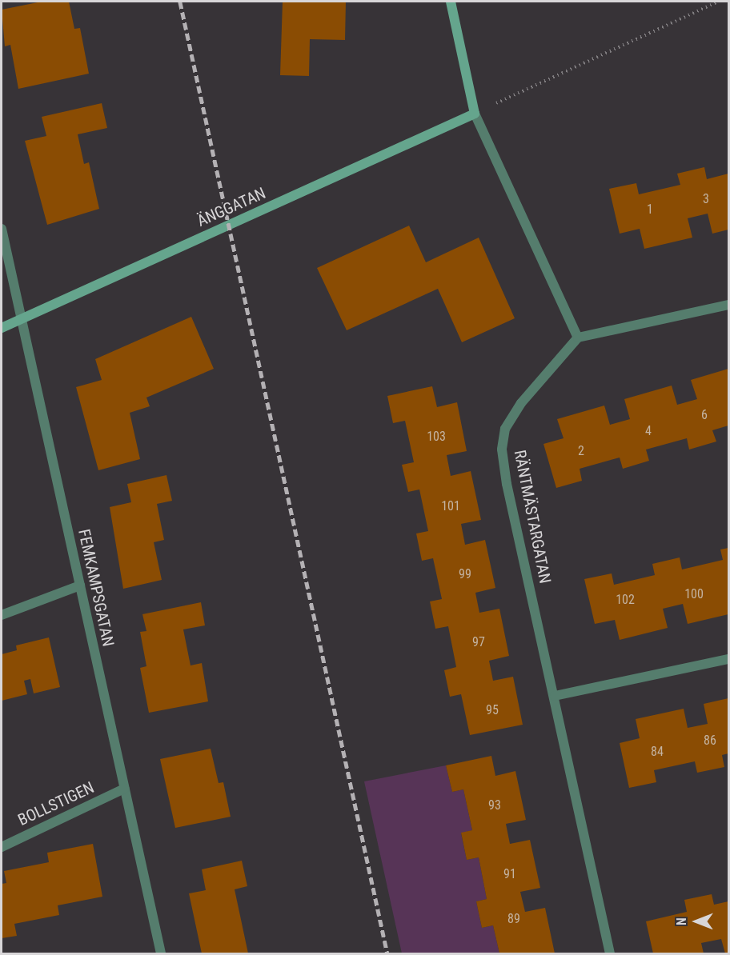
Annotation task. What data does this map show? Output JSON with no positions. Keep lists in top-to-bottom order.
{
  "streets": {
    "street": [
      "ÄNGGATAN",
      "RÄNTMÄSTARGATAN",
      "FEMKAMPSGATAN",
      "BOLLSTIGEN"
    ]
  },
  "crossings": [
    ["ÄNGGATAN", "FEMKAMPSGATAN"],
    ["FEMKAMPSGATAN", "BOLLSTIGEN"]
  ],
  "house_numbers": [
    "3",
    "1",
    "6",
    "4",
    "103",
    "2",
    "101",
    "99",
    "100",
    "102",
    "97",
    "95",
    "86",
    "84",
    "93",
    "91",
    "89"
  ],
  "north": "left"
}
